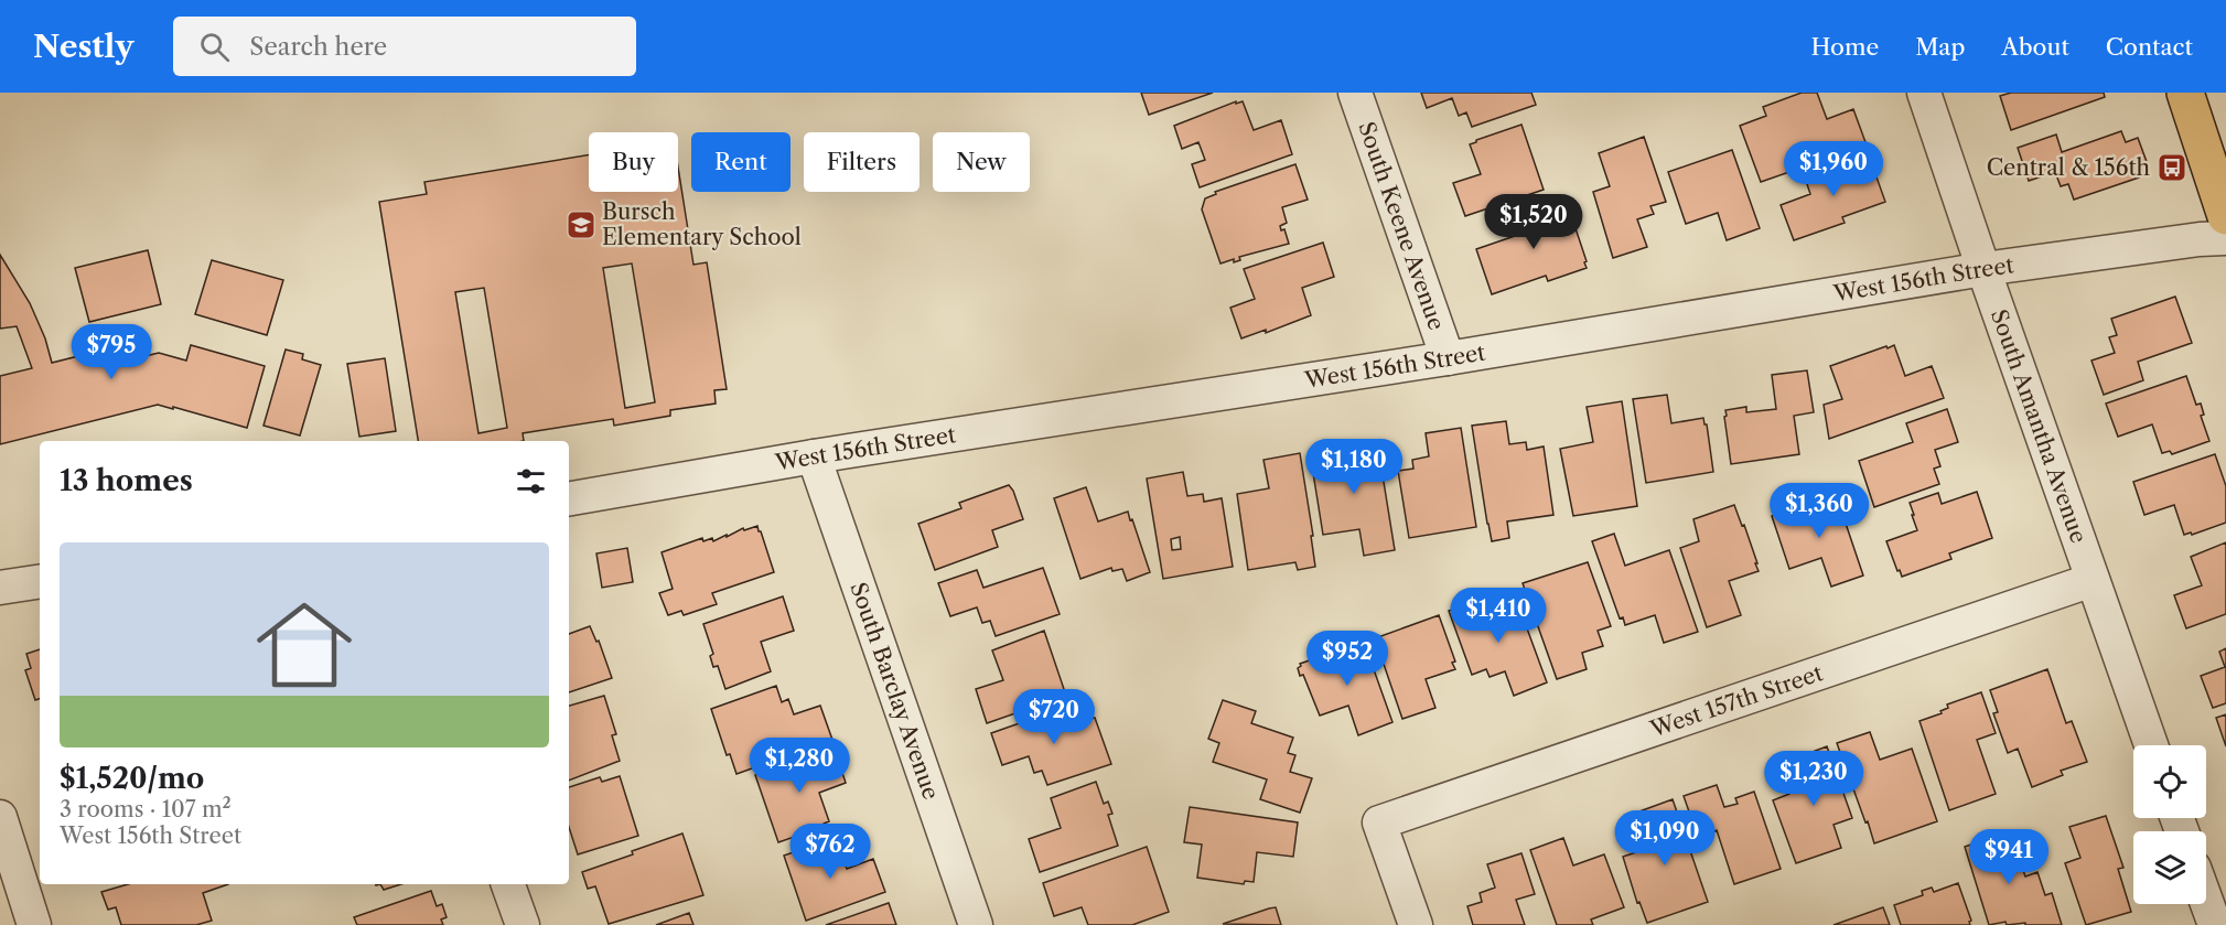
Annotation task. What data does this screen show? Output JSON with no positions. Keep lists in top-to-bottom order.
{
  "streets": {
    "street": [
      "South Keene Avenue",
      "West 156th Street",
      "South Amantha Avenue",
      "South Barclay Avenue",
      "West 157th Street"
    ]
  },
  "crossings": [
    ["South Keene Avenue", "West 156th Street"],
    ["West 156th Street", "South Amantha Avenue"],
    ["West 156th Street", "South Barclay Avenue"],
    ["South Amantha Avenue", "West 157th Street"]
  ],
  "places": {
    "bus stop": ["Central & 156th"],
    "school or university": ["Bursch Elementary School"]
  },
  "page": {
    "header": "Nestly",
    "search": "Search here",
    "nav": [
      "Home",
      "Map",
      "About",
      "Contact"
    ],
    "chip": [
      "Buy",
      "Rent",
      "Filters",
      "New"
    ],
    "price": [
      "$1,960",
      "$1,520",
      "$795",
      "$1,180",
      "$1,360",
      "$1,410",
      "$952",
      "$720",
      "$1,280",
      "$1,230",
      "$1,090",
      "$762",
      "$941"
    ],
    "heading": "13 homes",
    "list": [
      {
        "name": "$1,520/mo",
        "note": "3 rooms · 107 m² · West 156th Street"
      }
    ]
  }
}
